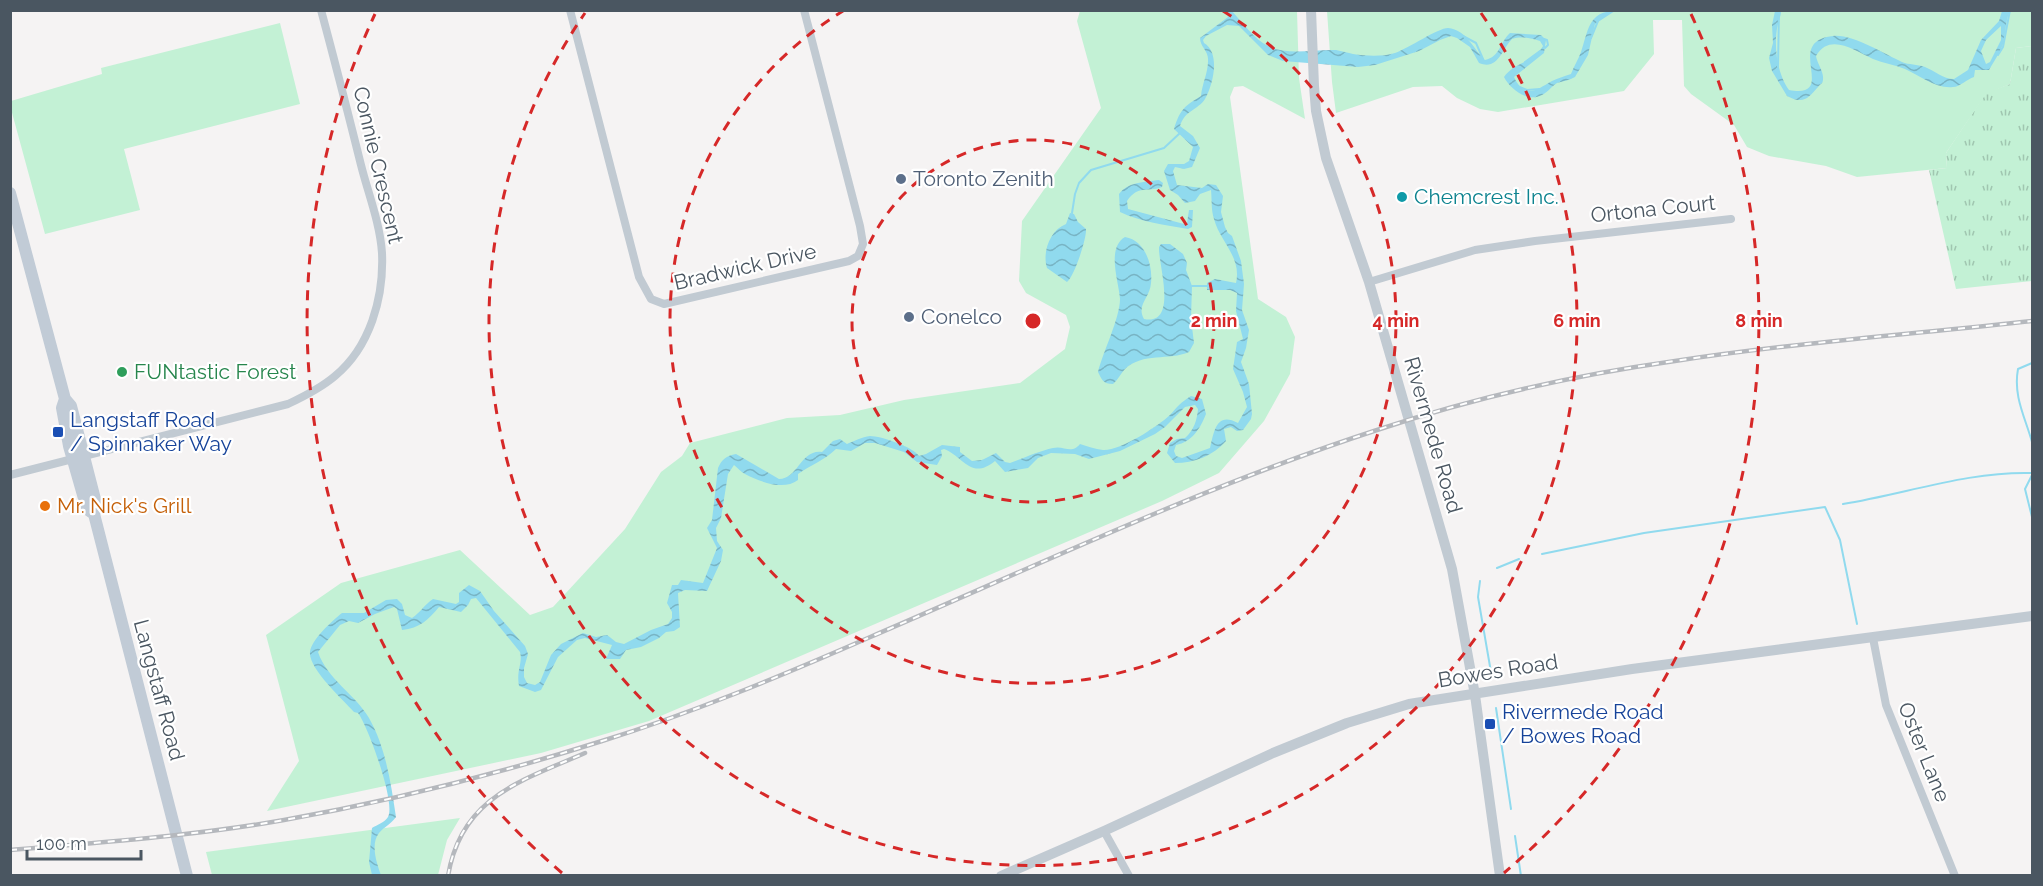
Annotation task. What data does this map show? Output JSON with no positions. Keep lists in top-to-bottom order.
{
  "streets": {
    "main road": ["Langstaff Road"],
    "street": [
      "Connie Crescent",
      "Ortona Court",
      "Bradwick Drive",
      "Rivermede Road",
      "Bowes Road",
      "Oster Lane"
    ]
  },
  "crossings": [
    ["Connie Crescent", "Langstaff Road"],
    ["Ortona Court", "Rivermede Road"],
    ["Rivermede Road", "Bowes Road"],
    ["Bowes Road", "Oster Lane"]
  ],
  "places": {
    "other": [
      "Toronto Zenith",
      "Chemcrest Inc.",
      "Conelco",
      "FUNtastic Forest",
      "Mr. Nick's Grill"
    ],
    "transit": ["Langstaff Road / Spinnaker Way", "Rivermede Road / Bowes Road"]
  },
  "scale_bar": "100 m",
  "rings": [
    "2 min",
    "4 min",
    "6 min",
    "8 min"
  ]
}
